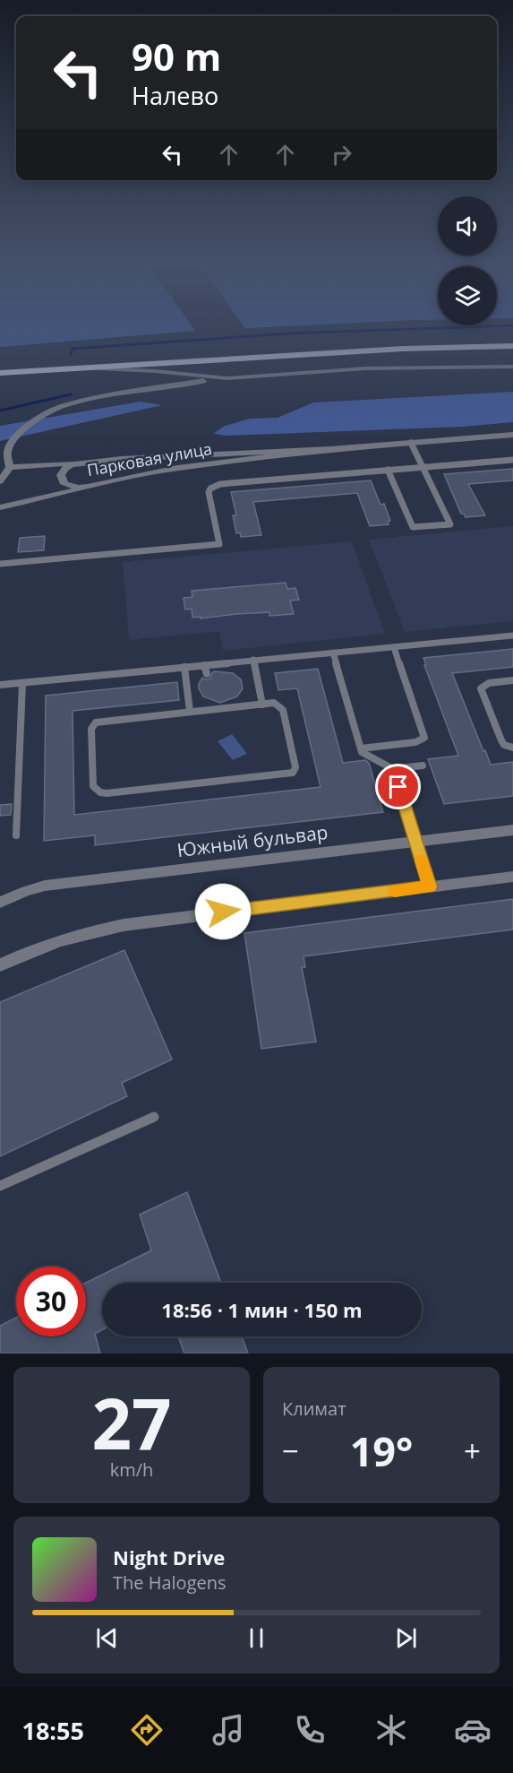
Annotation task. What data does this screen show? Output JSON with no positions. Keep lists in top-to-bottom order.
{
  "streets": {
    "street": ["Парковая улица", "Южный бульвар"]
  },
  "page": {
    "turn": ["90 m", "Налево"],
    "limit": "30",
    "trip": "18:56 · 1 мин · 150 m",
    "tile": [
      ["27", "km/h"],
      "Климат"
    ],
    "heat": ["−", "19°", "+"],
    "song": ["Night Drive", "The Halogens"],
    "tabs": "18:55"
  }
}
